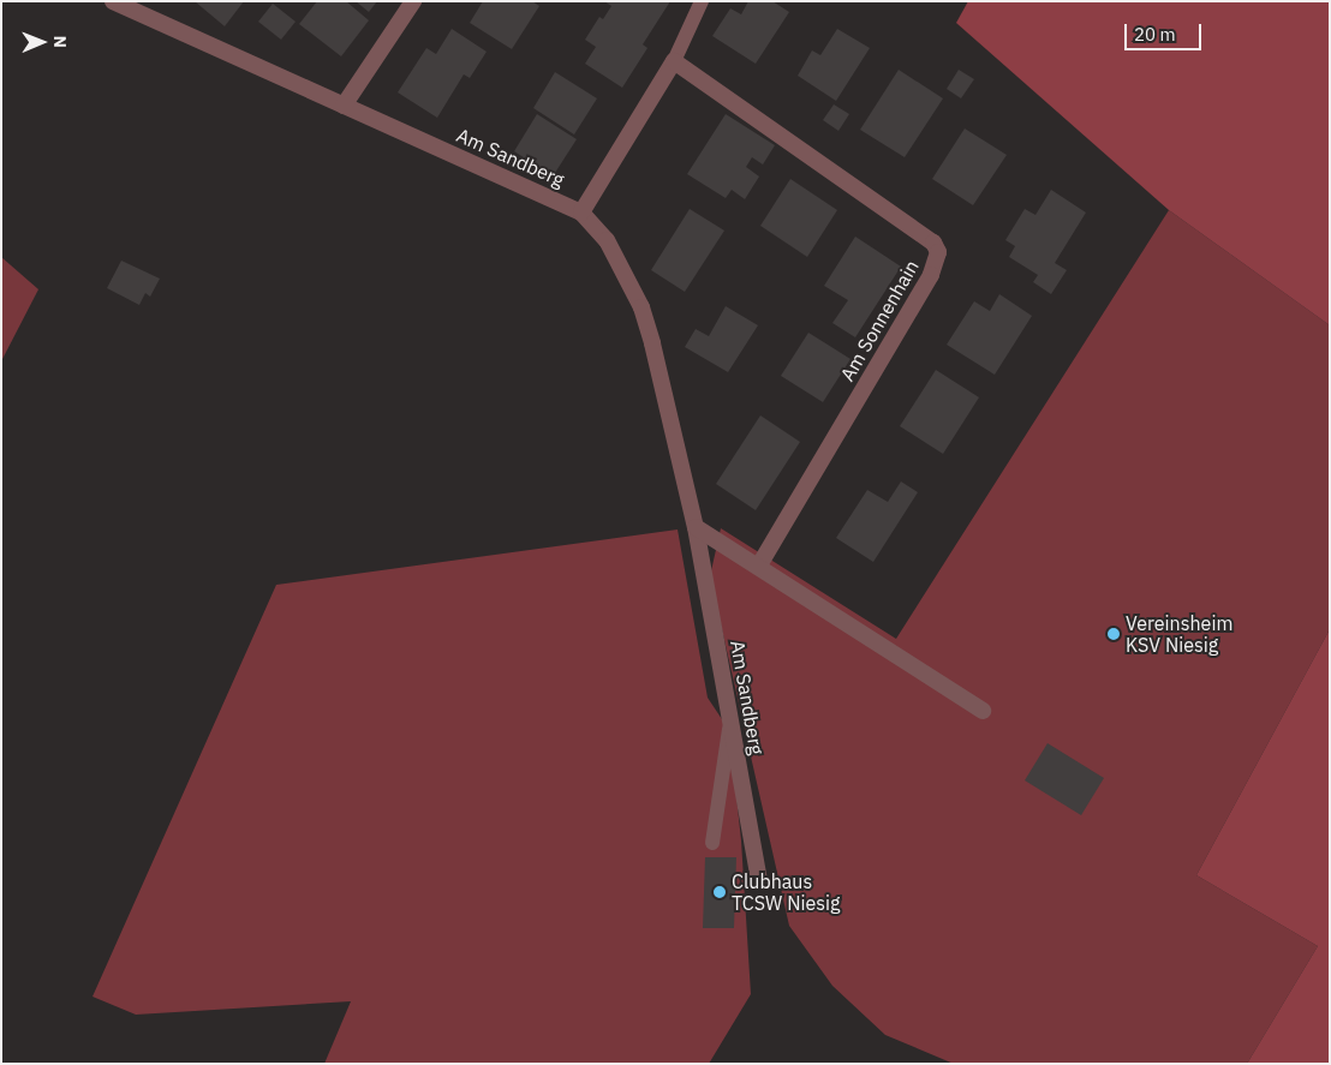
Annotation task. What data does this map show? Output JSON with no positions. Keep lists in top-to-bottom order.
{
  "streets": {
    "street": ["Am Sandberg", "Am Sonnenhain"]
  },
  "places": ["Vereinsheim KSV Niesig", "Clubhaus TCSW Niesig"],
  "scale_bar": "20 m",
  "north": "right"
}
